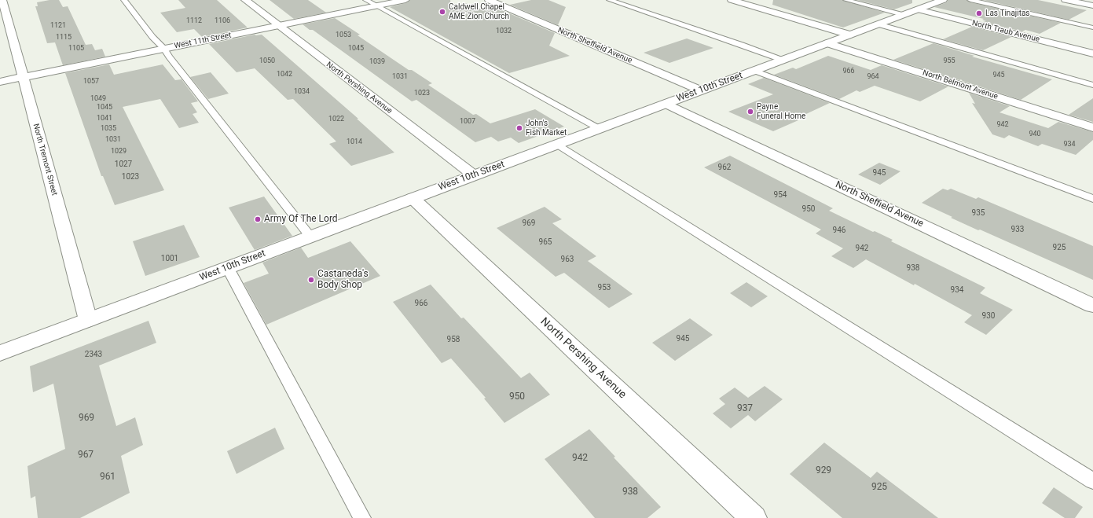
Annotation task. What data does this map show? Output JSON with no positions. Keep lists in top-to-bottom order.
{
  "streets": {
    "street": [
      "North Traub Avenue",
      "West 11th Street",
      "North Sheffield Avenue",
      "North Belmont Avenue",
      "West 10th Street",
      "North Pershing Avenue",
      "North Tremont Street"
    ]
  },
  "crossings": [
    ["North Traub Avenue", "West 10th Street"],
    ["West 11th Street", "North Pershing Avenue"],
    ["West 11th Street", "North Tremont Street"],
    ["North Sheffield Avenue", "West 10th Street"],
    ["North Belmont Avenue", "West 10th Street"],
    ["West 10th Street", "North Pershing Avenue"],
    ["West 10th Street", "North Tremont Street"]
  ],
  "places": [
    "Caldwell Chapel AME Zion Church",
    "Las Tinajitas",
    "Payne Funeral Home",
    "John's Fish Market",
    "Army Of The Lord",
    "Castaneda's Body Shop"
  ],
  "house_numbers": [
    "1112",
    "1106",
    "1121",
    "1032",
    "1053",
    "1115",
    "1105",
    "1045",
    "1050",
    "955",
    "1039",
    "966",
    "1042",
    "945",
    "1031",
    "964",
    "1057",
    "1034",
    "1023",
    "1049",
    "1045",
    "1041",
    "1022",
    "1007",
    "942",
    "1035",
    "940",
    "1031",
    "1014",
    "934",
    "1029",
    "1027",
    "962",
    "945",
    "1023",
    "954",
    "950",
    "935",
    "969",
    "933",
    "946",
    "965",
    "925",
    "942",
    "1001",
    "963",
    "938",
    "953",
    "934",
    "966",
    "930",
    "945",
    "958",
    "2343",
    "950",
    "937",
    "969",
    "967",
    "942",
    "929",
    "961",
    "925",
    "938"
  ]
}
